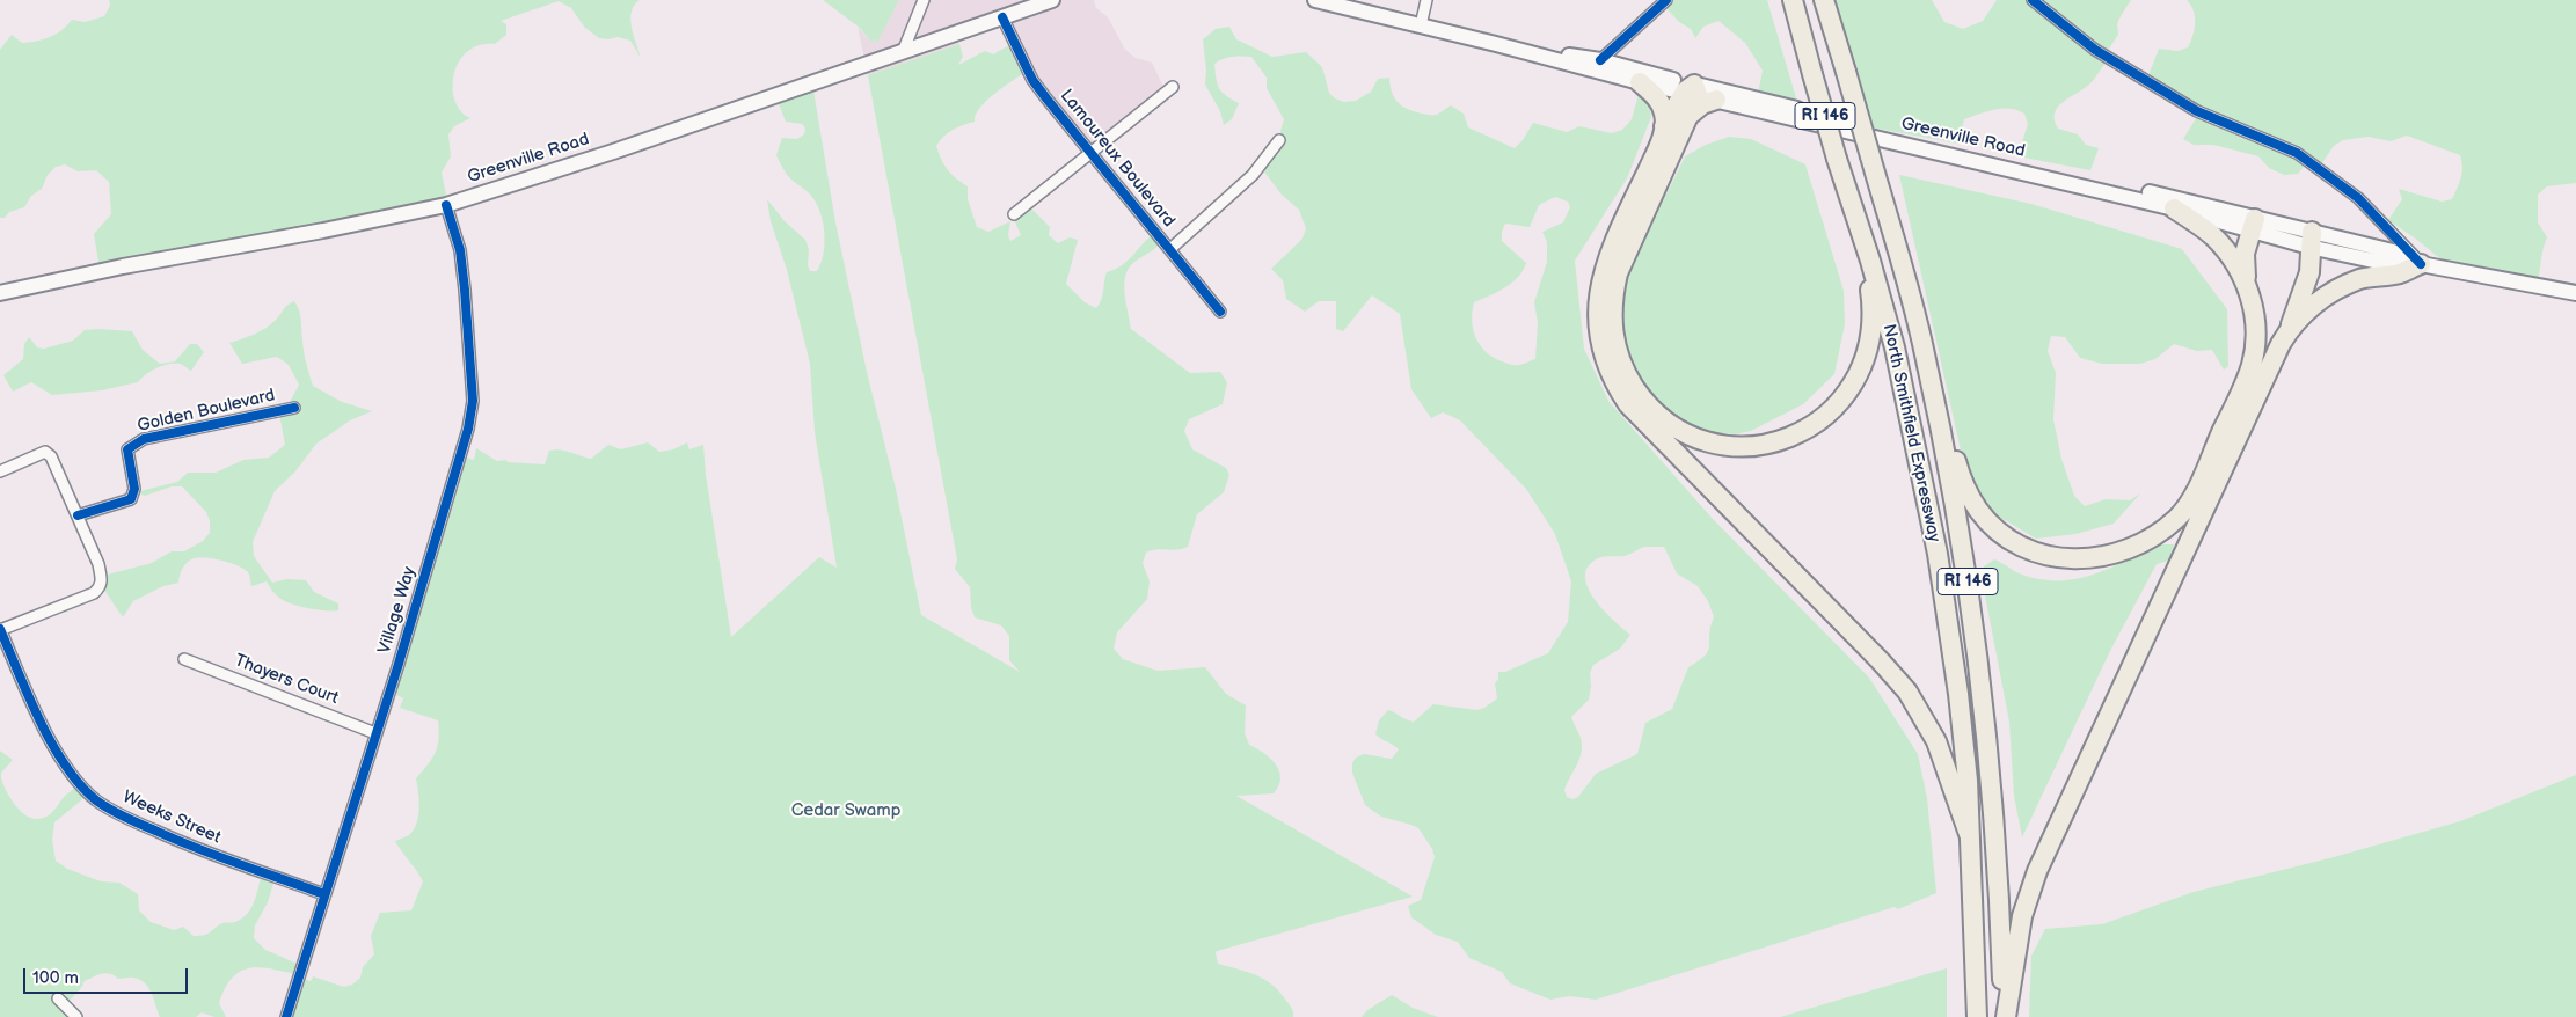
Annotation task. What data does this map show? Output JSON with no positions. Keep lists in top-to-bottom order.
{
  "streets": {
    "highway": ["RI 146", "North Smithfield Expressway"],
    "main road": ["Greenville Road"],
    "street": [
      "Lamoureux Boulevard",
      "Golden Boulevard",
      "Village Way",
      "Thayers Court",
      "Weeks Street"
    ]
  },
  "crossings": [
    ["Greenville Road", "Lamoureux Boulevard"],
    ["Greenville Road", "Village Way"],
    ["Village Way", "Thayers Court"],
    ["Village Way", "Weeks Street"]
  ],
  "parks": ["Cedar Swamp"],
  "scale_bar": "100 m"
}
